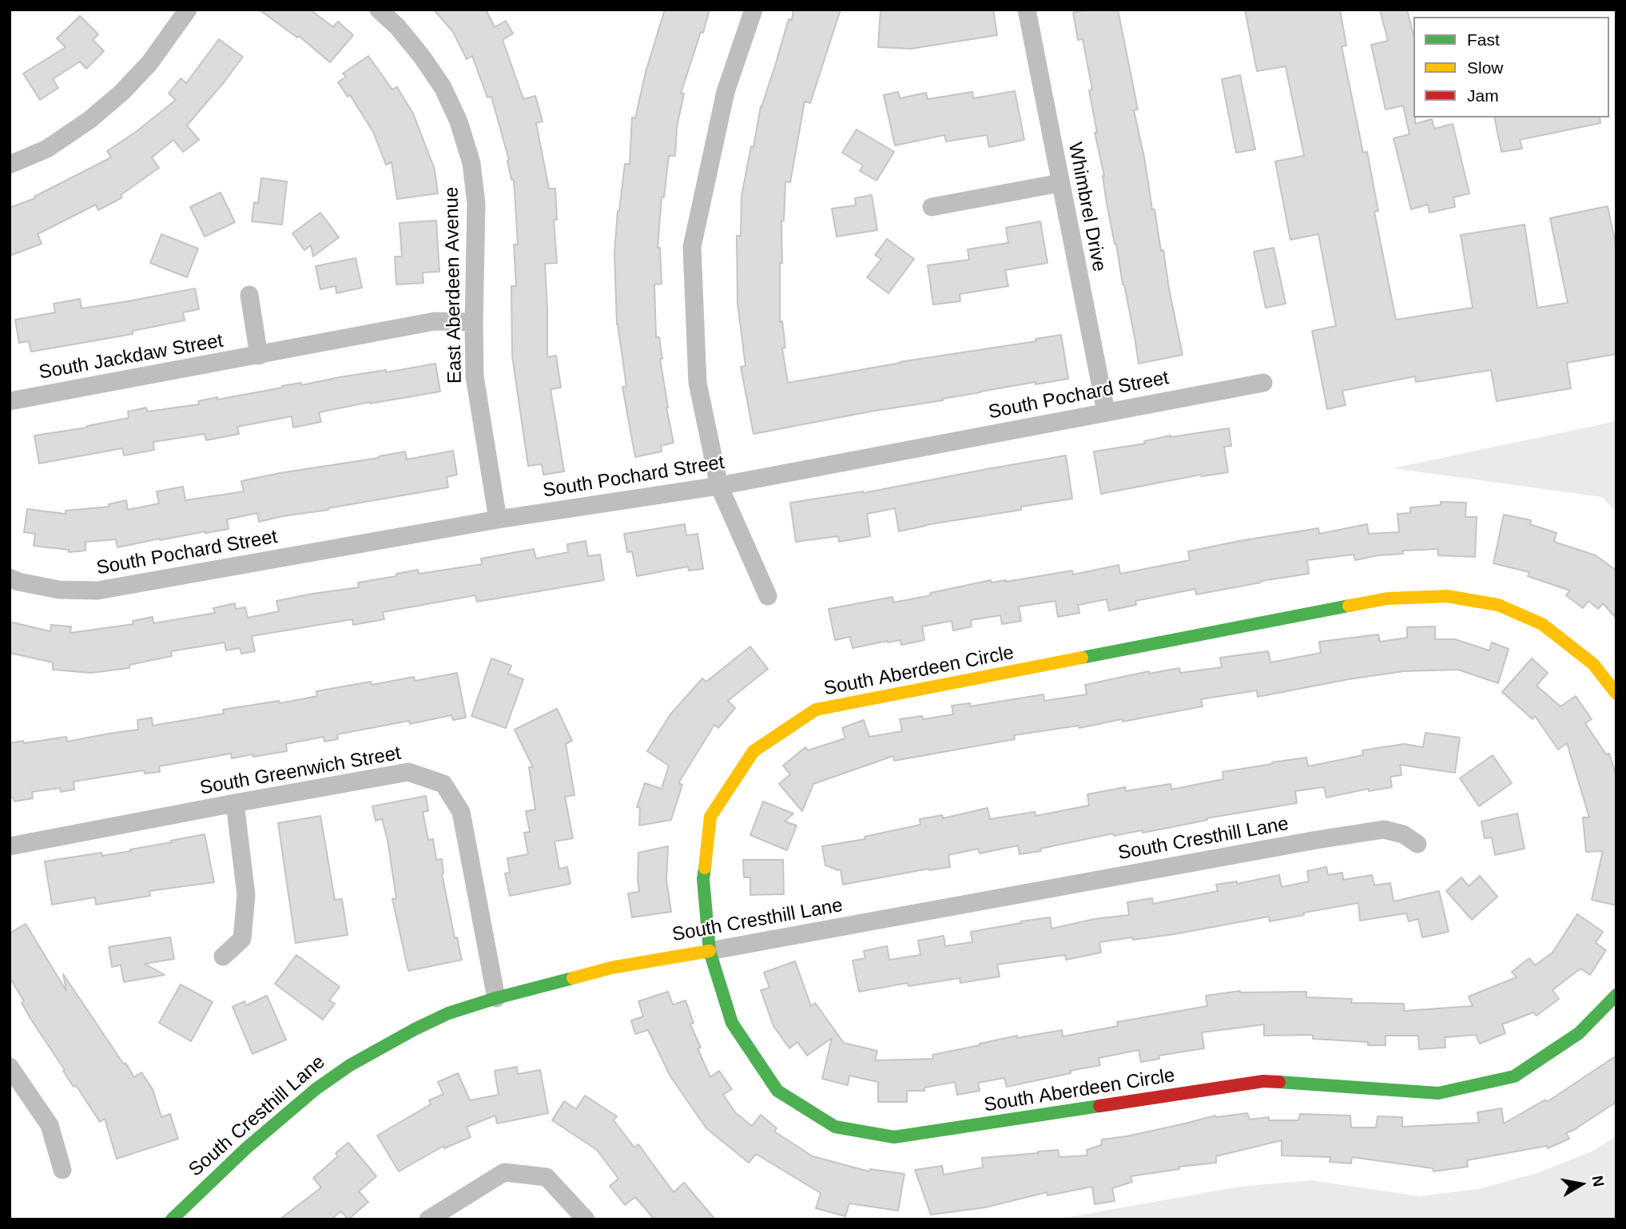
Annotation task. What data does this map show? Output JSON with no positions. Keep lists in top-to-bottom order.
{
  "streets": {
    "street": [
      "Whimbrel Drive",
      "East Aberdeen Avenue",
      "South Jackdaw Street",
      "South Pochard Street",
      "South Aberdeen Circle",
      "South Greenwich Street",
      "South Cresthill Lane"
    ]
  },
  "crossings": [
    ["Whimbrel Drive", "South Pochard Street"],
    ["East Aberdeen Avenue", "South Jackdaw Street"],
    ["East Aberdeen Avenue", "South Pochard Street"],
    ["South Aberdeen Circle", "South Cresthill Lane"],
    ["South Greenwich Street", "South Cresthill Lane"]
  ],
  "legend": ["Fast", "Slow", "Jam"],
  "north": "right"
}
